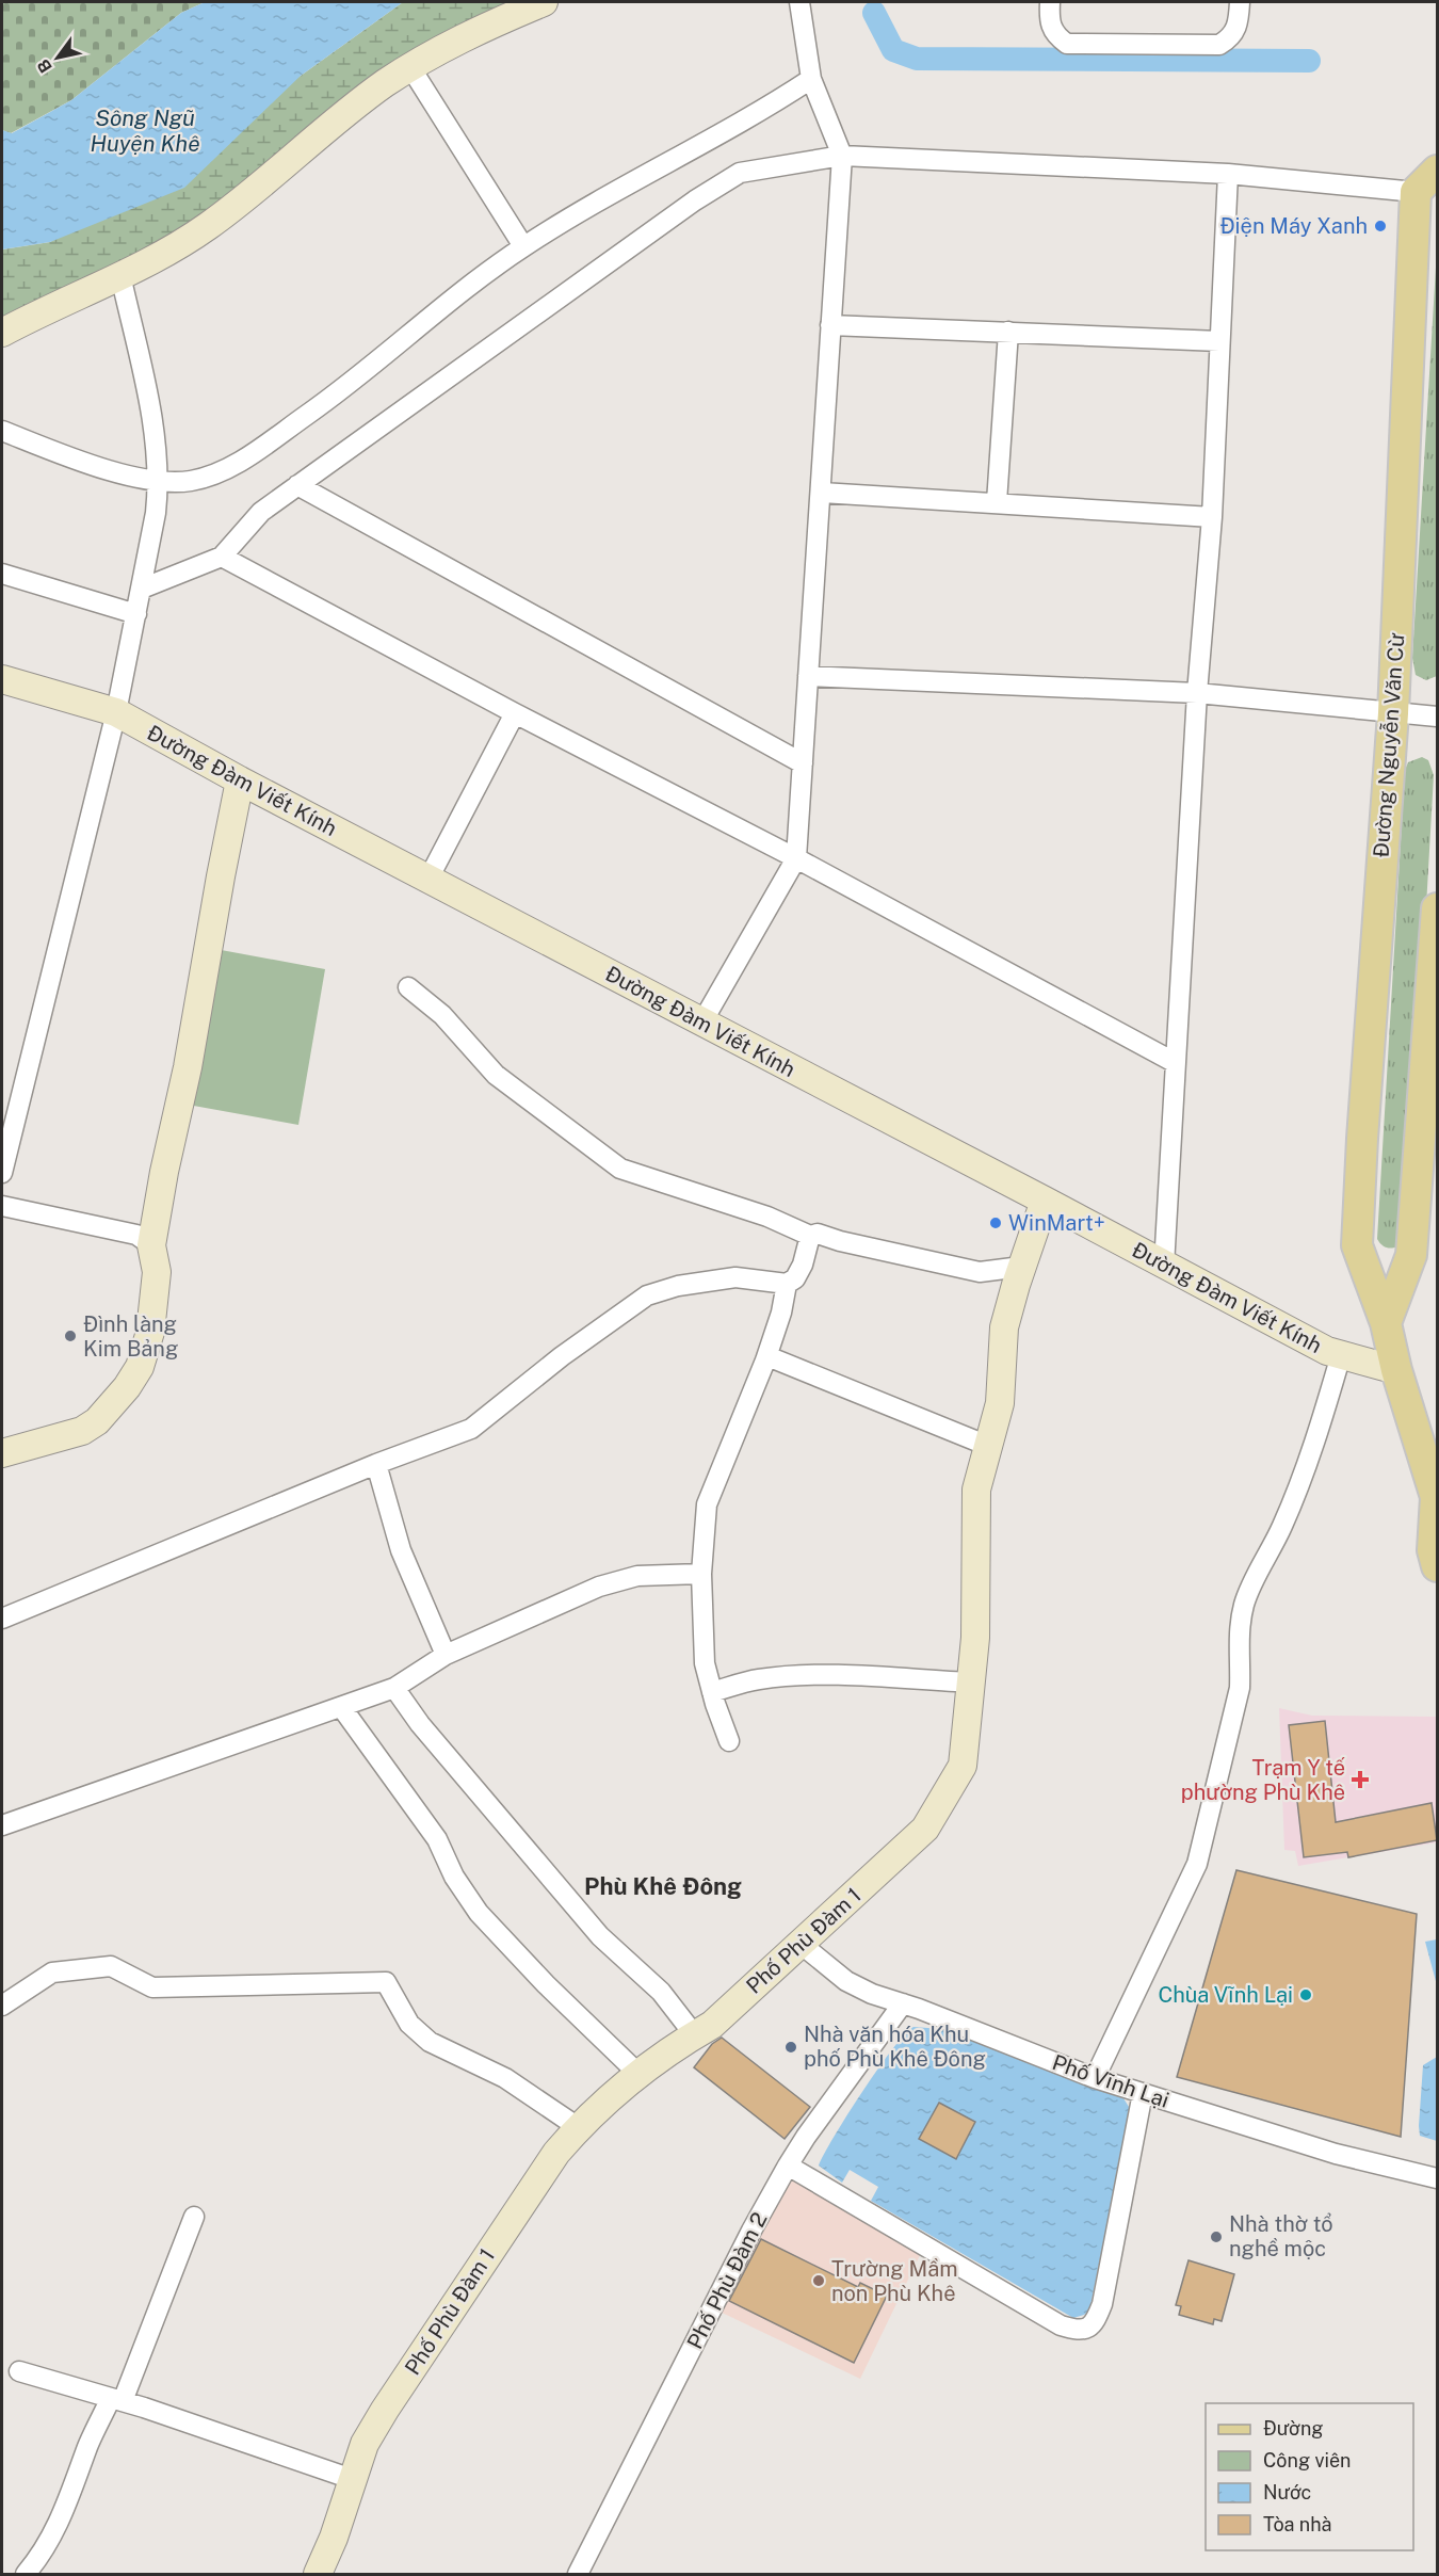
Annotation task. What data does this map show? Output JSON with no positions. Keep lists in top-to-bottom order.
{
  "streets": {
    "main road": ["Đường Nguyễn Văn Cừ"],
    "street": [
      "Đường Đàm Viết Kính",
      "Phố Phù Đàm 1",
      "Phố Vĩnh Lại",
      "Phố Phù Đàm 2"
    ]
  },
  "crossings": [
    ["Đường Nguyễn Văn Cừ", "Đường Đàm Viết Kính"],
    ["Đường Đàm Viết Kính", "Phố Phù Đàm 1"],
    ["Phố Phù Đàm 1", "Phố Vĩnh Lại"],
    ["Phố Vĩnh Lại", "Phố Phù Đàm 2"]
  ],
  "districts": ["Phù Khê Đông"],
  "water": ["Sông Ngũ Huyện Khê"],
  "places": {
    "other": [
      "Điện Máy Xanh",
      "WinMart+",
      "Đình làng Kim Bảng",
      "Chùa Vĩnh Lại",
      "Nhà văn hóa Khu phố Phù Khê Đông",
      "Nhà thờ tổ nghề mộc",
      "Trường Mầm non Phù Khê"
    ],
    "health": ["Trạm Y tế phường Phù Khê"]
  },
  "legend": [
    "Đường",
    "Công viên",
    "Nước",
    "Tòa nhà"
  ],
  "north": "bottom left"
}
